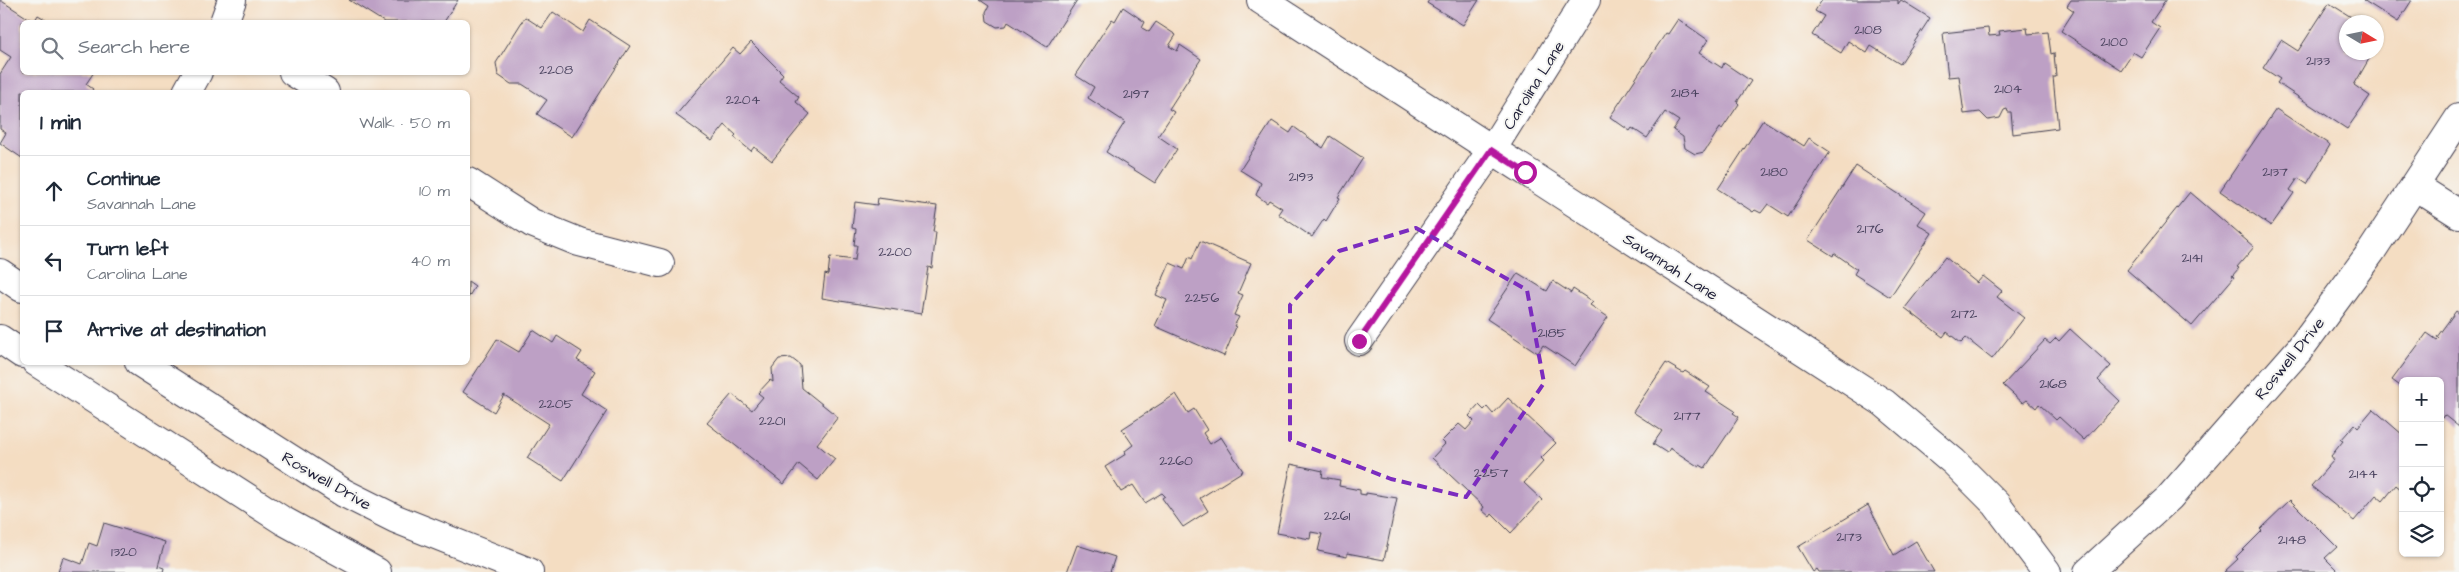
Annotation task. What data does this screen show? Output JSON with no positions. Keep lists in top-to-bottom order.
{
  "streets": {
    "street": ["Carolina Lane", "Savannah Lane", "Roswell Drive"]
  },
  "crossings": [
    ["Carolina Lane", "Savannah Lane"]
  ],
  "house_numbers": [
    "2108",
    "2100",
    "2133",
    "2208",
    "2104",
    "2184",
    "2197",
    "2204",
    "2180",
    "2137",
    "2193",
    "2176",
    "2200",
    "2141",
    "2256",
    "2172",
    "2185",
    "2168",
    "2205",
    "2177",
    "2201",
    "2260",
    "2257",
    "2144",
    "2261",
    "2173",
    "2148",
    "1320"
  ],
  "north": "right",
  "page": {
    "search": "Search here",
    "heading": ["1 min", "Walk · 50 m"],
    "list": [
      ["Continue", "Savannah Lane", "10 m"],
      ["Turn left", "Carolina Lane", "40 m"],
      "Arrive at destination"
    ],
    "map_buttons": ["+", "−"]
  }
}
